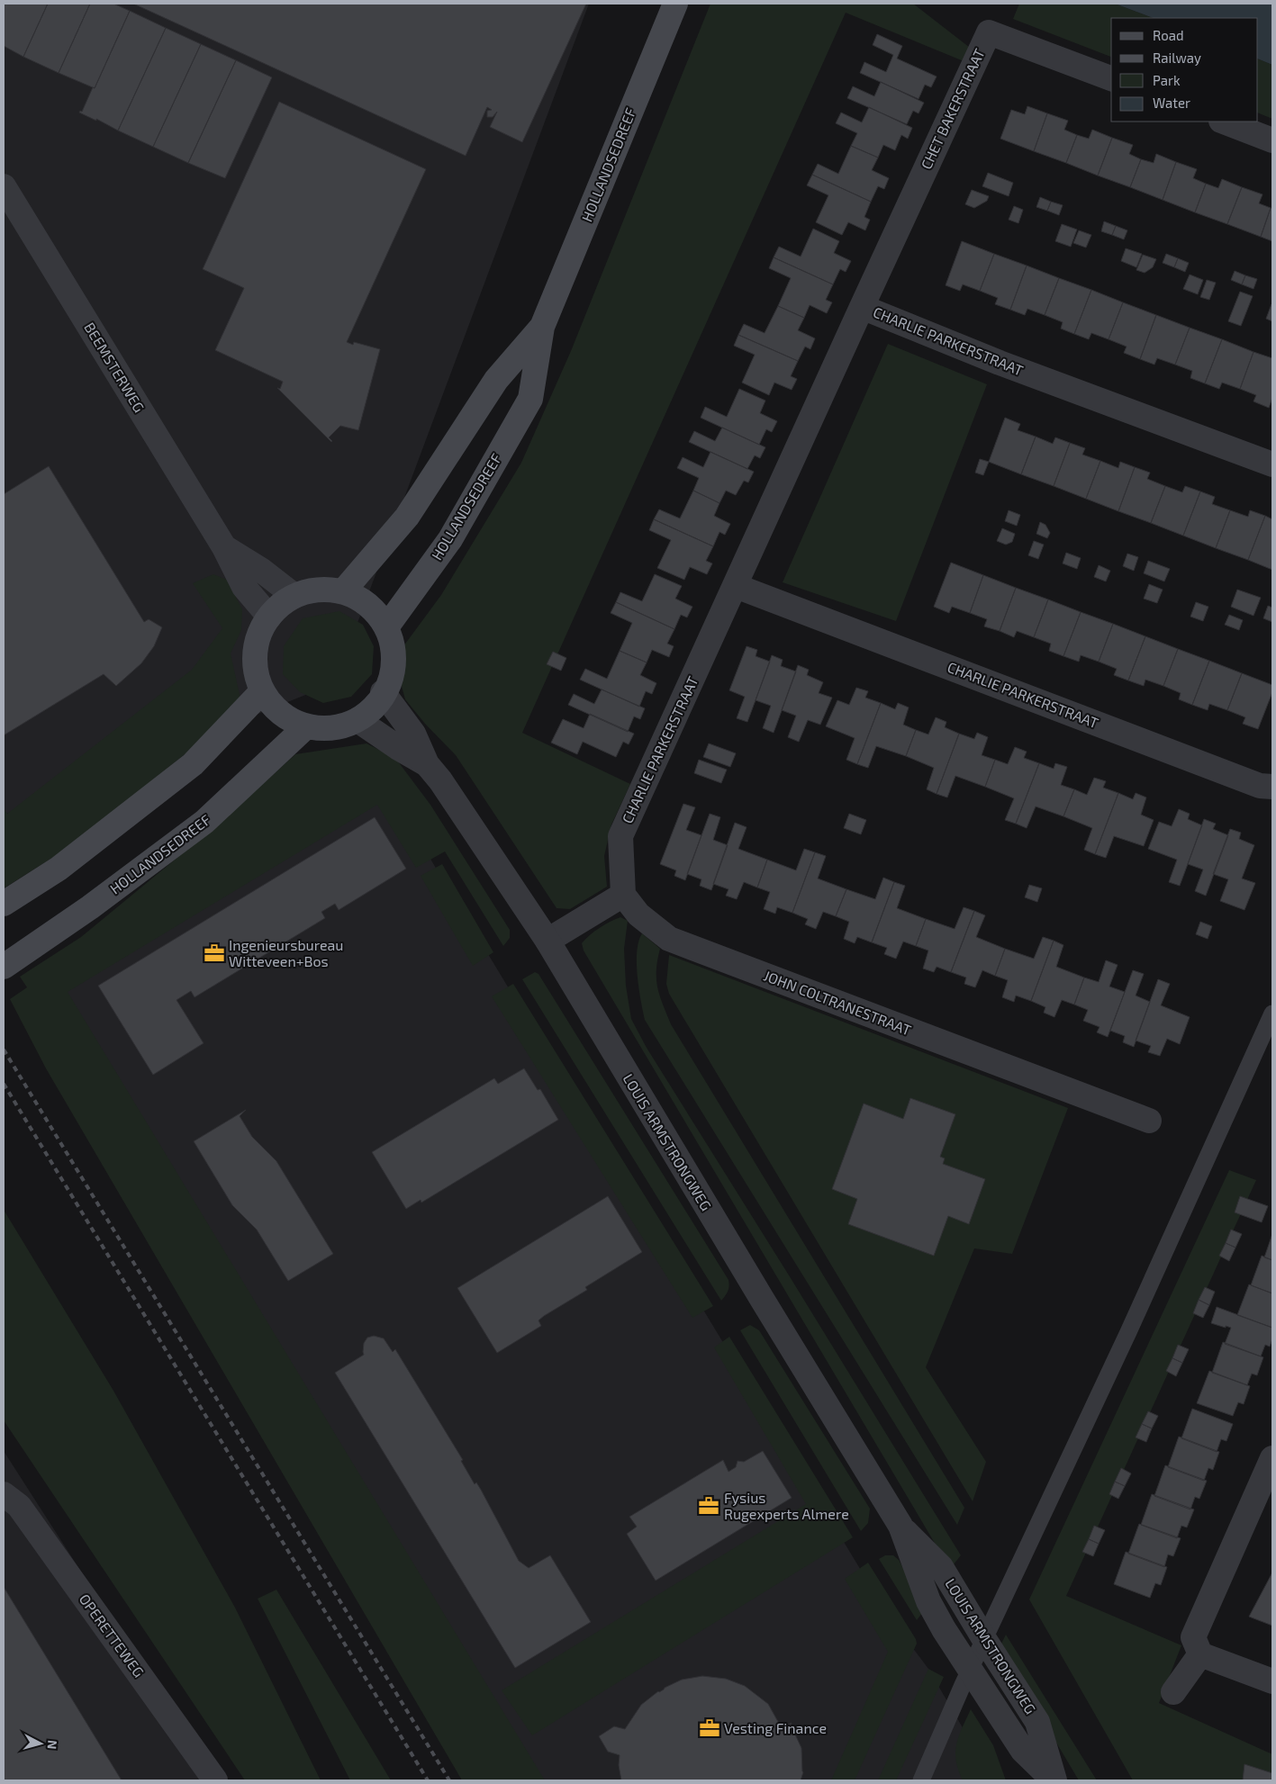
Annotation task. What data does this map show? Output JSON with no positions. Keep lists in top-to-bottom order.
{
  "streets": {
    "main road": ["HOLLANDSEDREEF"],
    "street": [
      "CHET BAKERSTRAAT",
      "CHARLIE PARKERSTRAAT",
      "BEEMSTERWEG",
      "JOHN COLTRANESTRAAT",
      "LOUIS ARMSTRONGWEG",
      "OPERETTEWEG"
    ]
  },
  "crossings": [
    ["CHET BAKERSTRAAT", "CHARLIE PARKERSTRAAT"],
    ["HOLLANDSEDREEF", "BEEMSTERWEG"],
    ["HOLLANDSEDREEF", "LOUIS ARMSTRONGWEG"],
    ["CHARLIE PARKERSTRAAT", "JOHN COLTRANESTRAAT"],
    ["BEEMSTERWEG", "LOUIS ARMSTRONGWEG"]
  ],
  "places": {
    "office": ["Ingenieursbureau Witteveen+Bos", "Fysius Rugexperts Almere", "Vesting Finance"]
  },
  "legend": [
    "Road",
    "Railway",
    "Park",
    "Water"
  ],
  "north": "right"
}
